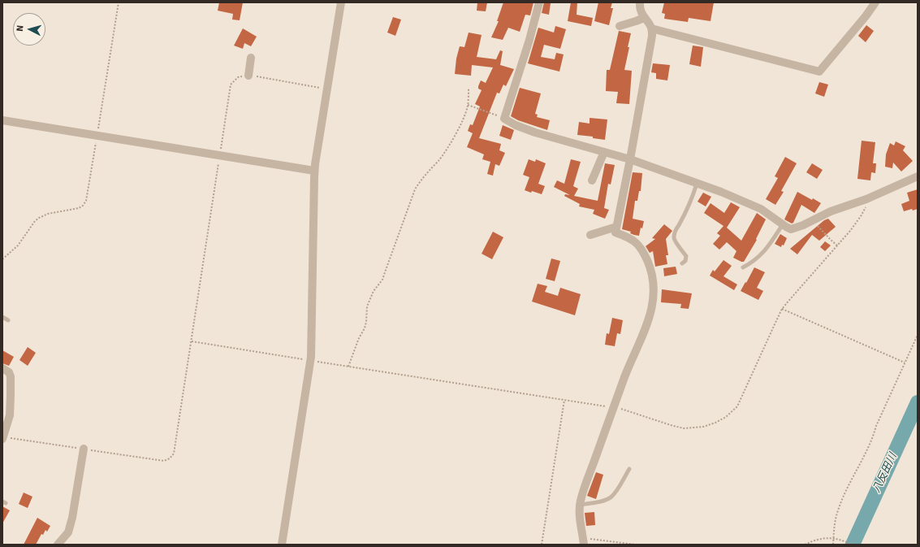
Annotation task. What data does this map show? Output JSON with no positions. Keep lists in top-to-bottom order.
{
  "water": ["八反田川"],
  "north": "left"
}
